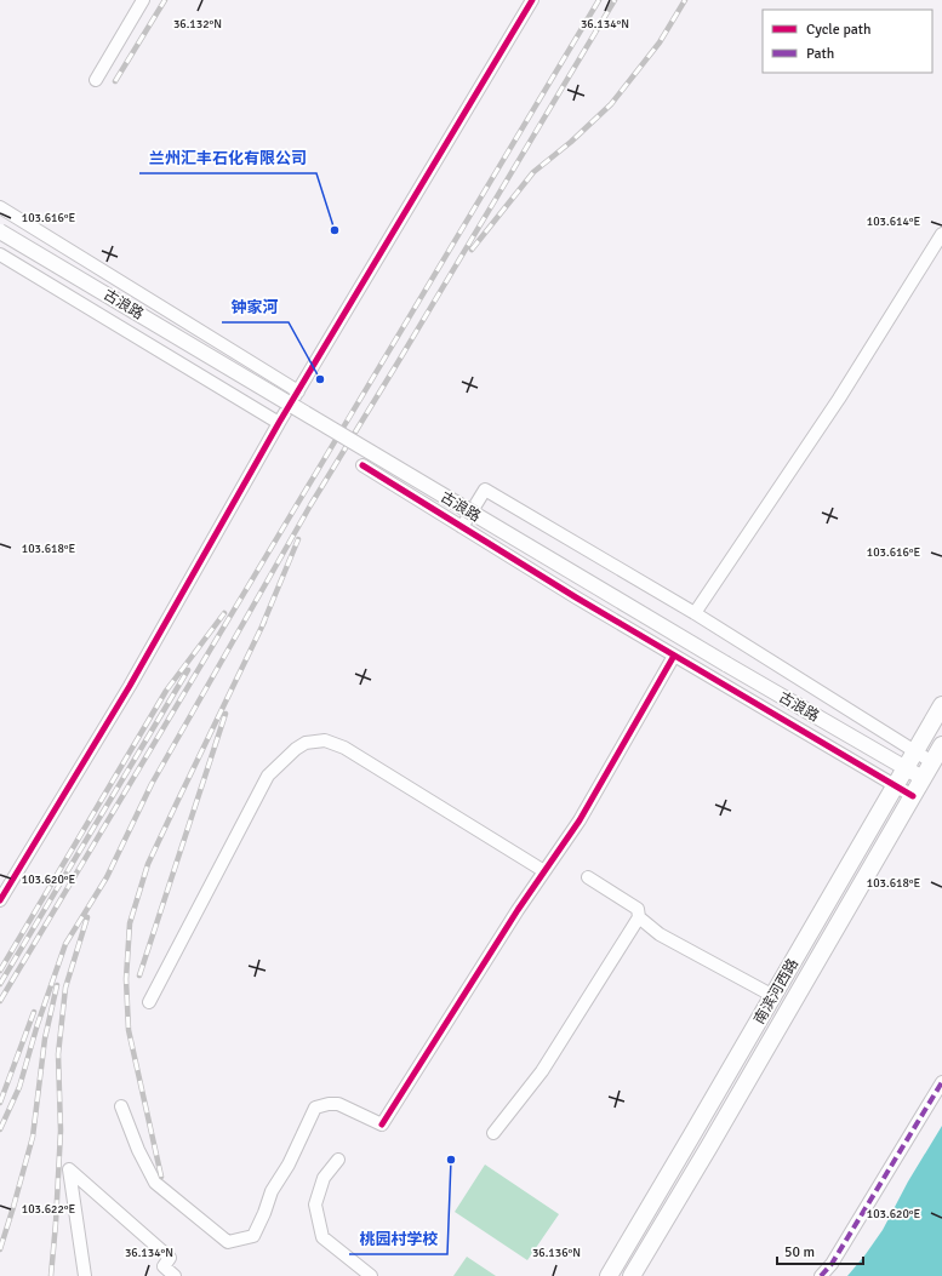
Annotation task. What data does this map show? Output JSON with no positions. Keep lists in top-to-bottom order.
{
  "streets": {
    "highway": ["南滨河西路"],
    "main road": ["古浪路"]
  },
  "crossings": [
    ["古浪路", "南滨河西路"]
  ],
  "places": ["兰州汇丰石化有限公司", "钟家河", "桃园村学校"],
  "legend": ["Cycle path", "Path"],
  "scale_bar": "50 m",
  "coordinates": [
    "36.134°N",
    "36.132°N",
    "103.616°E",
    "103.614°E",
    "103.618°E",
    "103.620°E",
    "103.622°E",
    "36.136°N"
  ]
}
